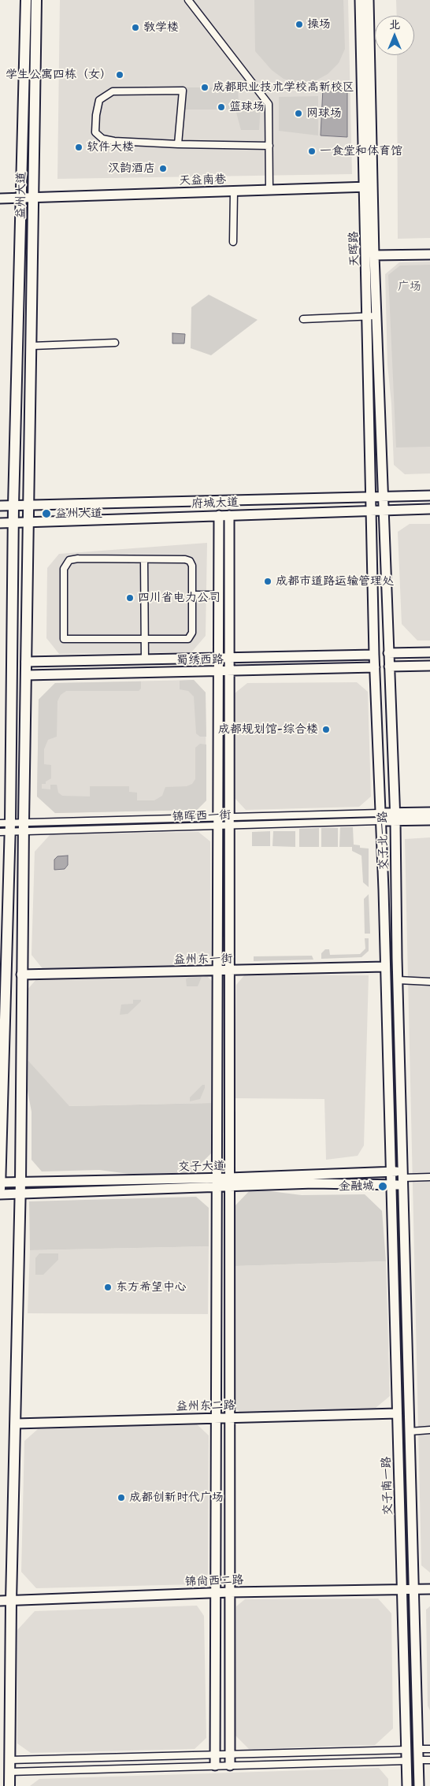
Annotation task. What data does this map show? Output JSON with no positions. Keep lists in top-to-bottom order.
{
  "streets": {
    "main road": ["益州大道"],
    "street": [
      "天益南巷",
      "天晖路",
      "府城大道",
      "蜀绣西路",
      "锦晖西一街",
      "交子北一路",
      "益州东一街",
      "交子大道",
      "益州东二路",
      "交子南一路",
      "锦尚西二路"
    ]
  },
  "crossings": [
    ["天益南巷", "益州大道"],
    ["天益南巷", "天晖路"],
    ["益州大道", "府城大道"],
    ["益州大道", "蜀绣西路"],
    ["益州大道", "锦晖西一街"],
    ["益州大道", "益州东一街"],
    ["益州大道", "交子大道"],
    ["益州大道", "益州东二路"],
    ["益州大道", "锦尚西二路"],
    ["天晖路", "府城大道"],
    ["天晖路", "交子北一路"],
    ["府城大道", "交子北一路"],
    ["蜀绣西路", "交子北一路"],
    ["锦晖西一街", "交子北一路"],
    ["交子北一路", "益州东一街"],
    ["交子北一路", "交子大道"],
    ["交子北一路", "交子南一路"],
    ["交子大道", "交子南一路"],
    ["益州东二路", "交子南一路"],
    ["交子南一路", "锦尚西二路"]
  ],
  "parks": ["广场"],
  "places": [
    "操场",
    "教学楼",
    "学生公寓四栋（女）",
    "成都职业技术学校高新校区",
    "篮球场",
    "网球场",
    "软件大楼",
    "一食堂和体育馆",
    "汉韵酒店",
    "益州大道",
    "成都市道路运输管理处",
    "四川省电力公司",
    "成都规划馆-综合楼",
    "金融城",
    "东方希望中心",
    "成都创新时代广场"
  ],
  "north": "top"
}
